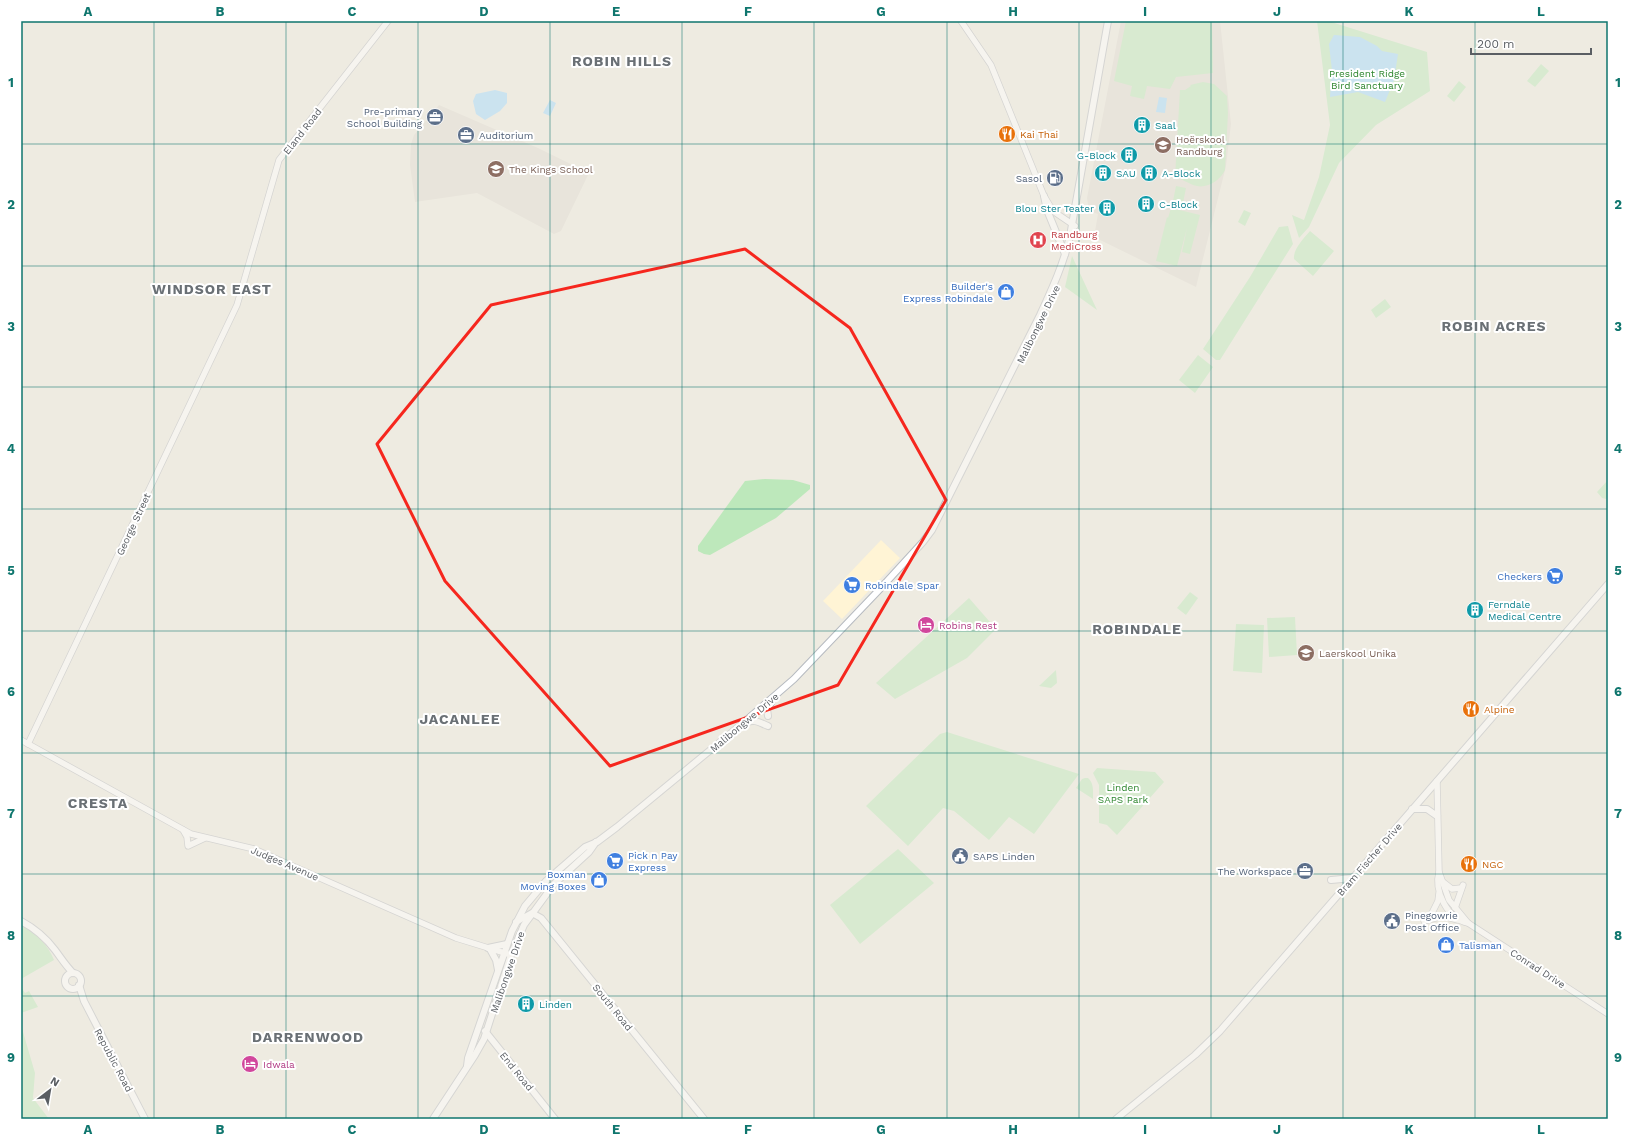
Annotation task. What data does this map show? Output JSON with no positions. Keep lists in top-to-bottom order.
{
  "streets": {
    "main road": [
      "Malibongwe Drive",
      "Bram Fischer Drive",
      "South Road",
      "Republic Road",
      "End Road"
    ],
    "street": [
      "Eland Road",
      "George Street",
      "Judges Avenue",
      "Conrad Drive"
    ]
  },
  "crossings": [
    ["Eland Road", "George Street"],
    ["Malibongwe Drive", "Judges Avenue"],
    ["Malibongwe Drive", "South Road"],
    ["Malibongwe Drive", "End Road"],
    ["George Street", "Judges Avenue"]
  ],
  "districts": [
    "ROBIN HILLS",
    "WINDSOR EAST",
    "ROBIN ACRES",
    "ROBINDALE",
    "JACANLEE",
    "CRESTA",
    "DARRENWOOD"
  ],
  "parks": ["President Ridge Bird Sanctuary", "Linden SAPS Park"],
  "places": {
    "office": ["Pre-primary School Building", "Auditorium", "The Workspace"],
    "building": [
      "Saal",
      "G-Block",
      "SAU",
      "A-Block",
      "C-Block",
      "Blou Ster Teater",
      "Ferndale Medical Centre",
      "Linden"
    ],
    "restaurant": ["Kai Thai", "Alpine", "NGC"],
    "school or university": ["Hoërskool Randburg", "The Kings School", "Laerskool Unika"],
    "fuel station": ["Sasol"],
    "hospital": ["Randburg MediCross"],
    "shop": ["Builder's Express Robindale", "Boxman Moving Boxes", "Talisman"],
    "supermarket": ["Checkers", "Robindale Spar", "Pick n Pay Express"],
    "hotel": ["Robins Rest", "Idwala"],
    "public building": ["SAPS Linden", "Pinegowrie Post Office"]
  },
  "scale_bar": "200 m",
  "north": "top right",
  "grid": {
    "columns": [
      "A",
      "B",
      "C",
      "D",
      "E",
      "F",
      "G",
      "H",
      "I",
      "J",
      "K",
      "L"
    ],
    "rows": [
      "1",
      "2",
      "3",
      "4",
      "5",
      "6",
      "7",
      "8",
      "9"
    ]
  }
}
